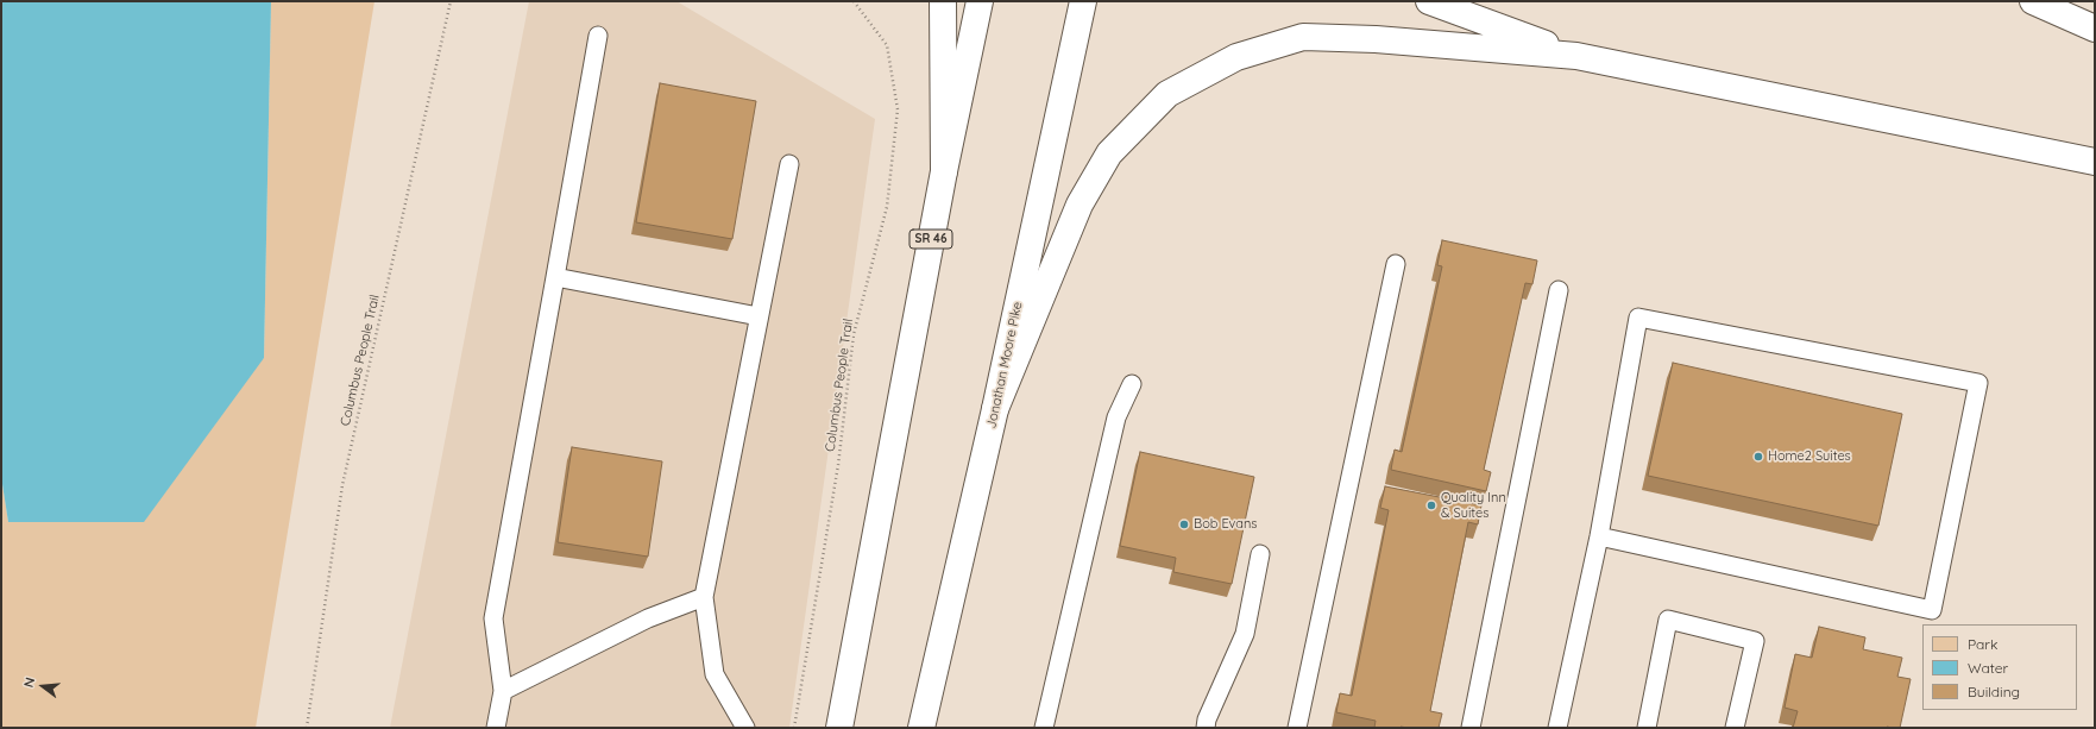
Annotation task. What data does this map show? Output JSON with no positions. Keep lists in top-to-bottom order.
{
  "streets": {
    "highway": ["SR 46", "Jonathan Moore Pike"],
    "path": ["Columbus People Trail"]
  },
  "places": ["Home2 Suites", "Quality Inn & Suites", "Bob Evans"],
  "legend": ["Park", "Water", "Building"],
  "north": "left"
}
